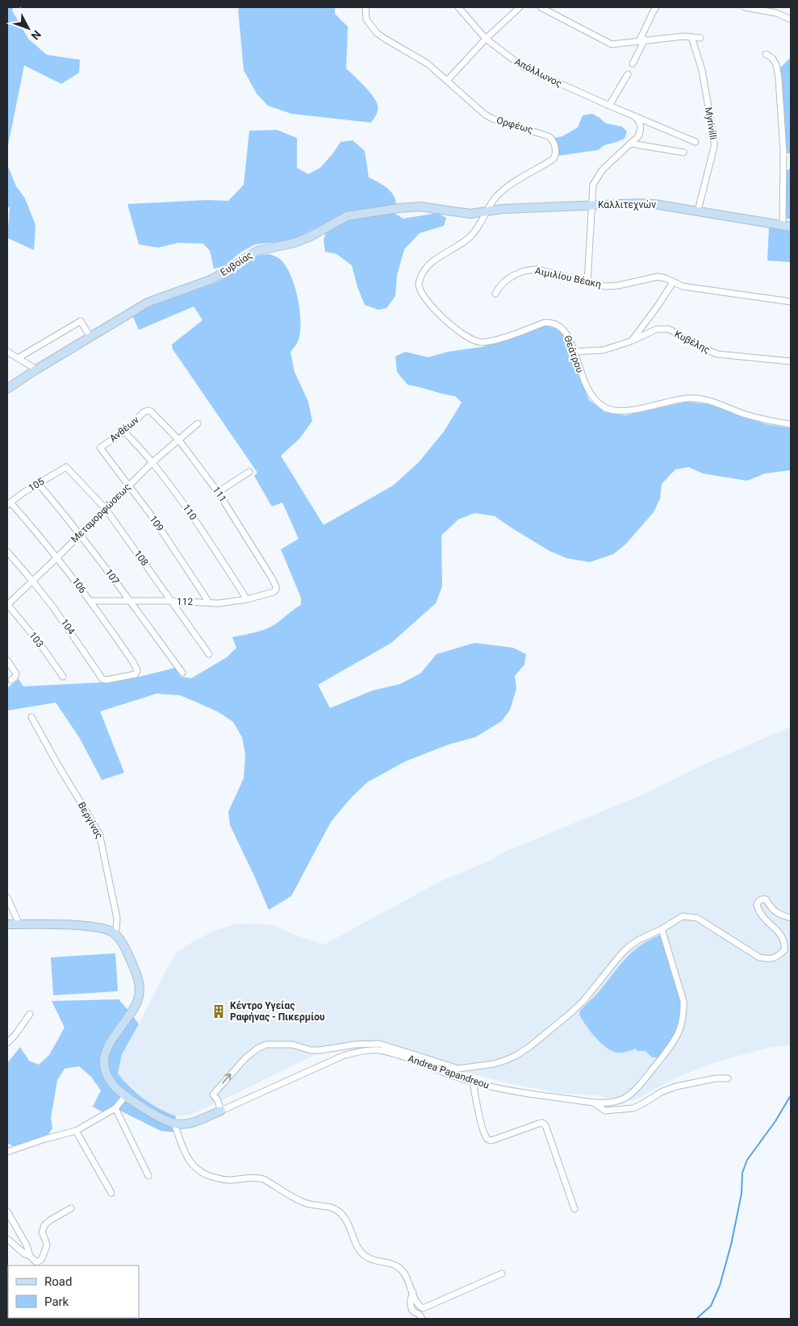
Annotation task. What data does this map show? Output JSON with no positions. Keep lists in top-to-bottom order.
{
  "streets": {
    "street": [
      "Απόλλωνος",
      "Myrivilli",
      "Ορφέως",
      "Καλλιτεχνών",
      "Ευβοίας",
      "Αιμιλίου Βέακη",
      "Κυβέλης",
      "Θεάτρου",
      "Ανθέων",
      "105",
      "111",
      "110",
      "Μεταμορφώσεως",
      "109",
      "108",
      "107",
      "106",
      "112",
      "104",
      "103",
      "Βεργίνας",
      "Andrea Papandreou"
    ]
  },
  "crossings": [
    ["Myrivilli", "Καλλιτεχνών"],
    ["Ορφέως", "Καλλιτεχνών"],
    ["Ορφέως", "Ευβοίας"],
    ["Ορφέως", "Θεάτρου"],
    ["Καλλιτεχνών", "Ευβοίας"],
    ["Καλλιτεχνών", "Θεάτρου"],
    ["Ευβοίας", "Θεάτρου"],
    ["Κυβέλης", "Θεάτρου"],
    ["Ανθέων", "111"],
    ["Ανθέων", "110"],
    ["Ανθέων", "109"],
    ["105", "108"],
    ["105", "107"],
    ["105", "106"],
    ["111", "Μεταμορφώσεως"],
    ["111", "112"],
    ["110", "Μεταμορφώσεως"],
    ["110", "112"],
    ["Μεταμορφώσεως", "109"],
    ["Μεταμορφώσεως", "108"],
    ["Μεταμορφώσεως", "107"],
    ["Μεταμορφώσεως", "106"],
    ["Μεταμορφώσεως", "104"],
    ["Μεταμορφώσεως", "103"],
    ["109", "112"],
    ["108", "112"],
    ["107", "112"],
    ["106", "112"],
    ["106", "104"]
  ],
  "places": {
    "building": ["Κέντρο Υγείας Ραφήνας - Πικερμίου"]
  },
  "legend": ["Road", "Park"],
  "north": "bottom right"
}
